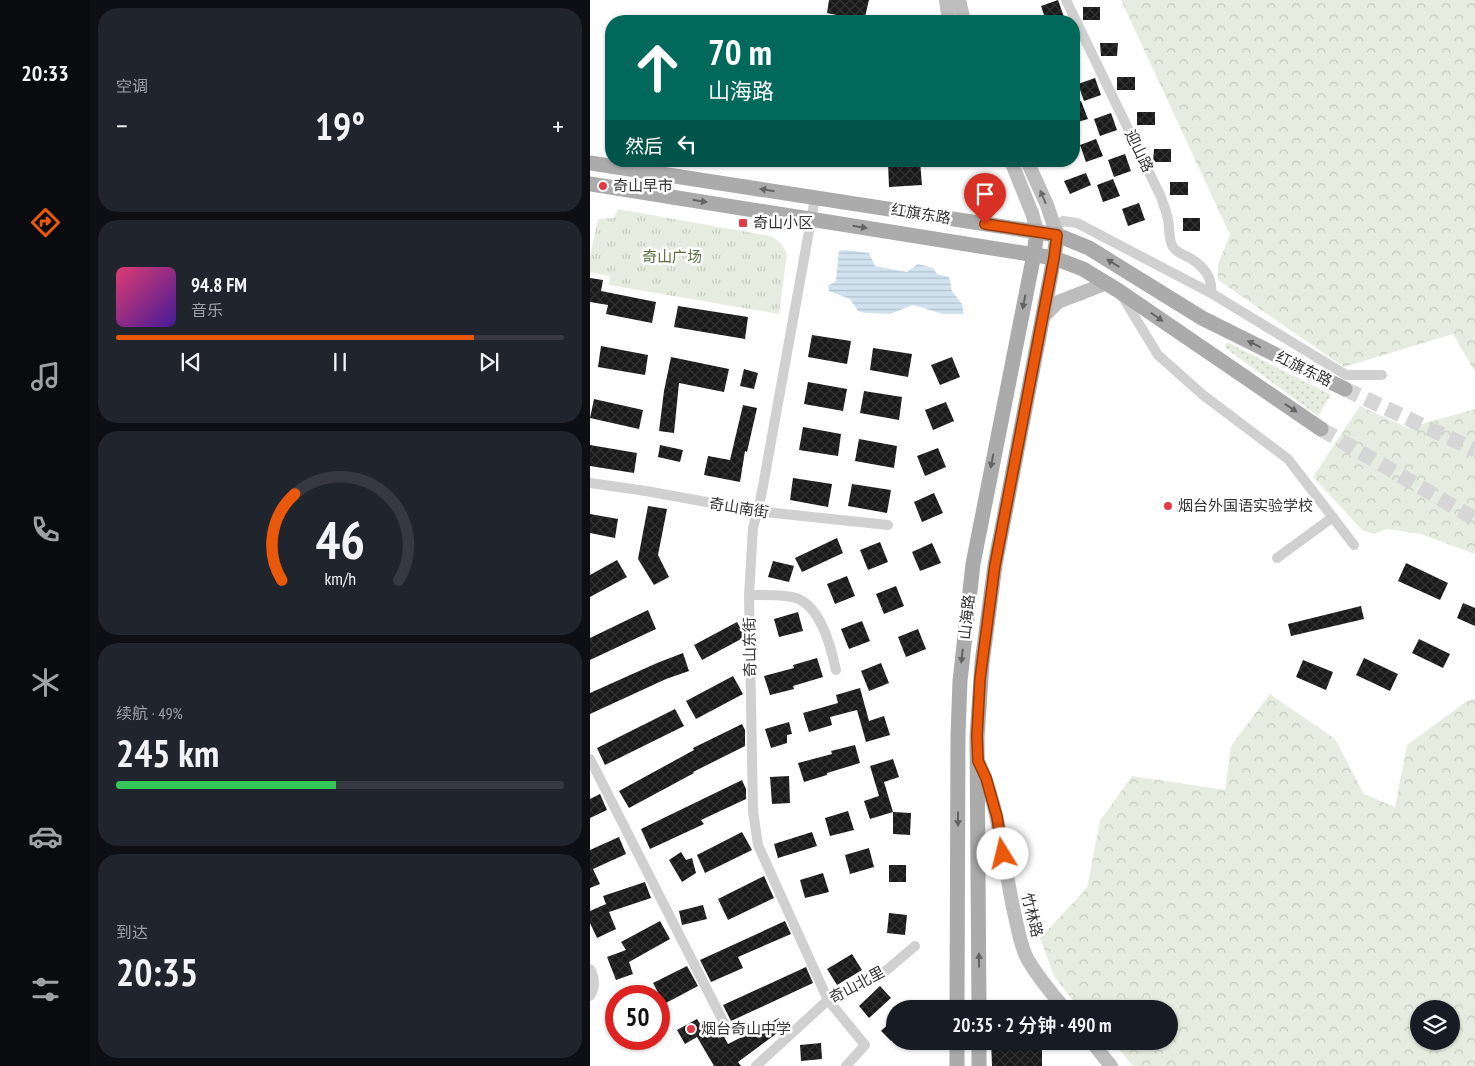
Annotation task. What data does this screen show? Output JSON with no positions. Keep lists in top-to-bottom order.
{
  "streets": {
    "main road": ["红旗东路", "山海路", "竹林路"],
    "street": [
      "迎山路",
      "奇山南街",
      "奇山东街",
      "奇山北里"
    ]
  },
  "crossings": [
    ["红旗东路", "山海路"],
    ["红旗东路", "奇山东街"],
    ["奇山南街", "奇山东街"],
    ["山海路", "竹林路"],
    ["奇山东街", "奇山北里"]
  ],
  "parks": ["奇山广场"],
  "places": {
    "other": ["奇山早市", "烟台外国语实验学校", "烟台奇山中学"],
    "transit": ["奇山小区"]
  },
  "page": {
    "tabs": "20:33",
    "tile": [
      "空调",
      ["续航 · 49%", "245 km"],
      ["到达", "20:35"]
    ],
    "turn": ["70 m", "山海路"],
    "heat": ["−", "19°", "+"],
    "then": "然后",
    "song": ["94.8 FM", "音乐"],
    "limit": "50",
    "trip": "20:35 · 2 分钟 · 490 m",
    "gauge": ["46", "km/h"]
  }
}
